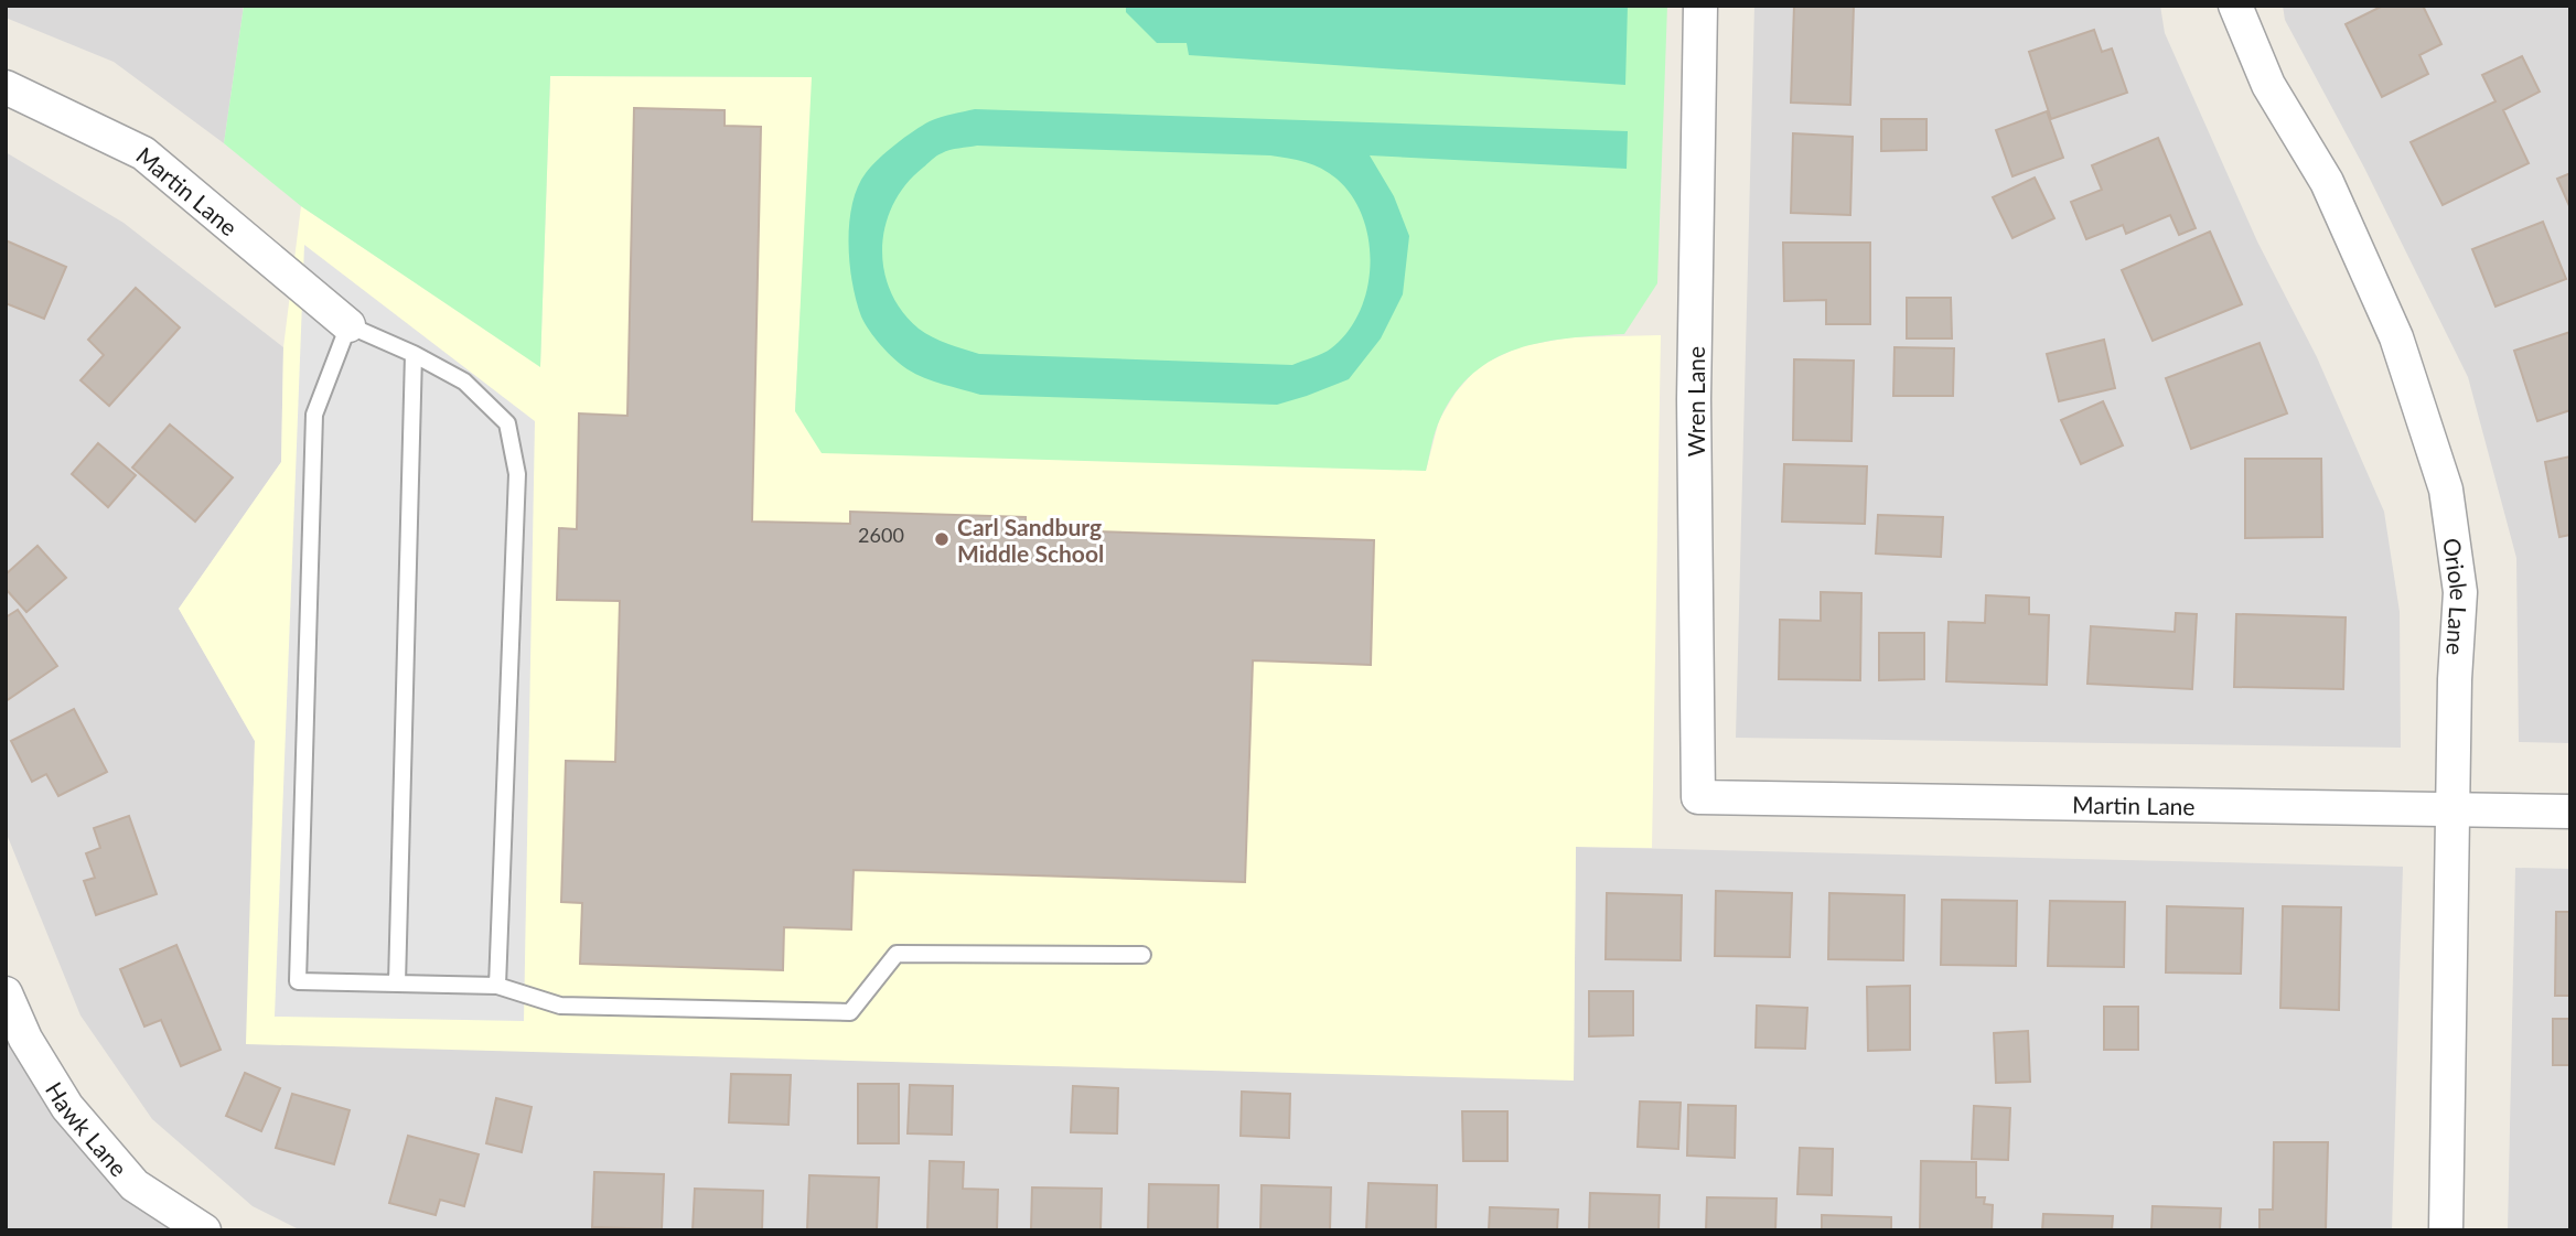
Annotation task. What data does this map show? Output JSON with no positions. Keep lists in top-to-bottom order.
{
  "streets": {
    "street": [
      "Martin Lane",
      "Wren Lane",
      "Oriole Lane",
      "Hawk Lane"
    ]
  },
  "crossings": [
    ["Martin Lane", "Wren Lane"],
    ["Martin Lane", "Oriole Lane"]
  ],
  "places": ["Carl Sandburg Middle School"],
  "house_numbers": ["2600"]
}
